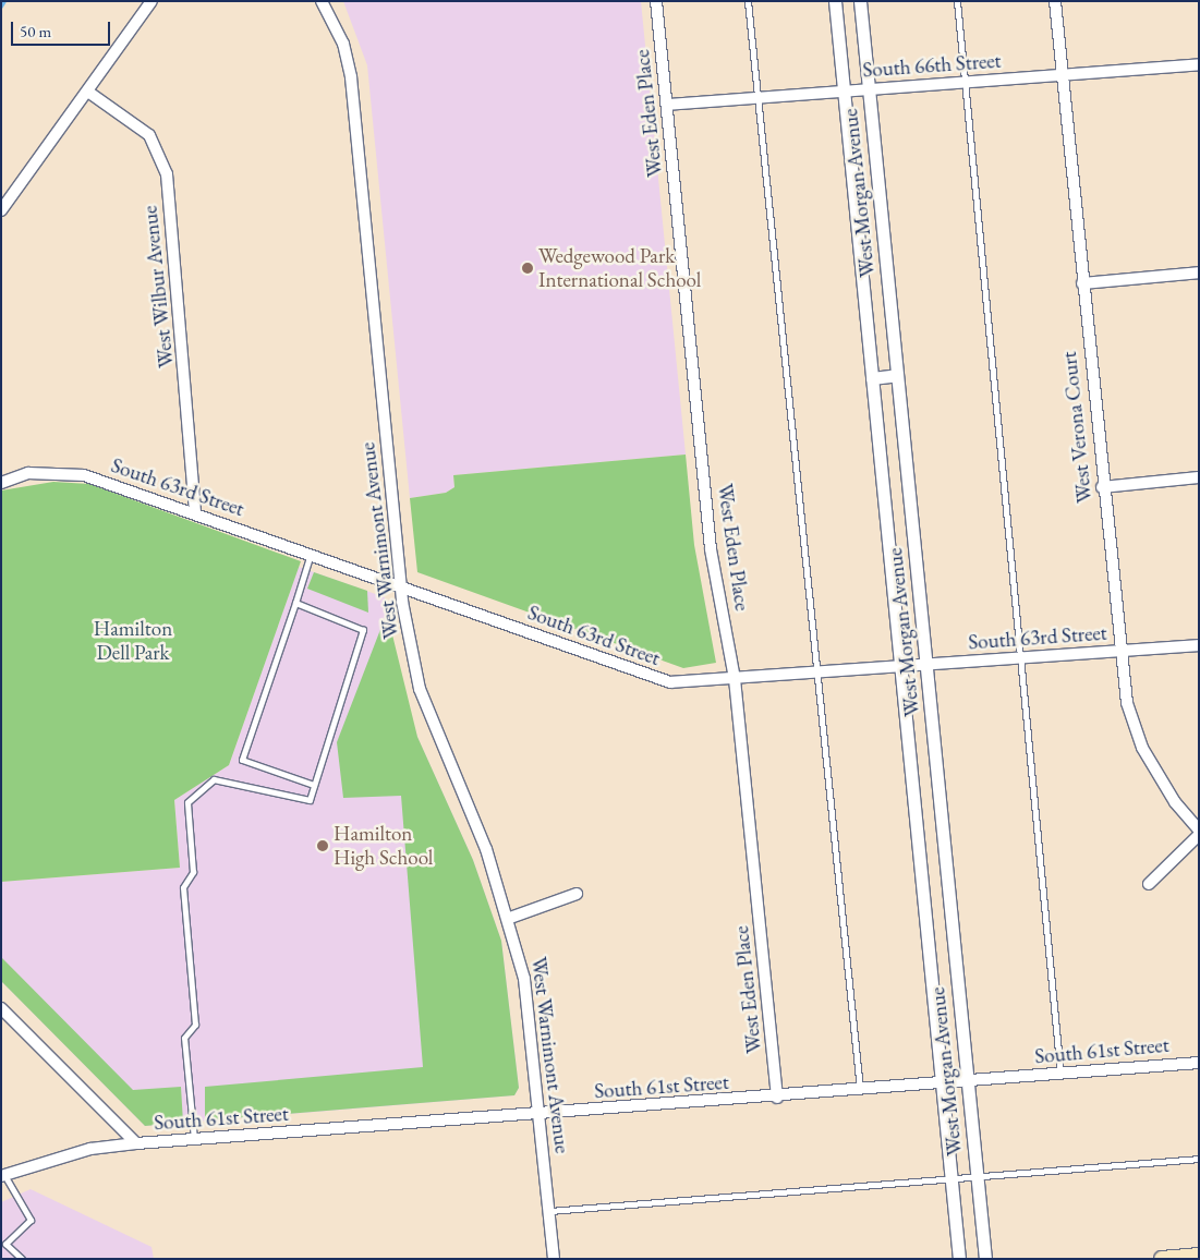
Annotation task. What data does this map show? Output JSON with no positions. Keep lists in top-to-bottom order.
{
  "streets": {
    "street": [
      "South 66th Street",
      "West Eden Place",
      "West Morgan Avenue",
      "West Wilbur Avenue",
      "West Verona Court",
      "South 63rd Street",
      "West Warnimont Avenue",
      "South 61st Street"
    ]
  },
  "crossings": [
    ["South 66th Street", "West Eden Place"],
    ["South 66th Street", "West Morgan Avenue"],
    ["South 66th Street", "West Verona Court"],
    ["West Eden Place", "South 63rd Street"],
    ["West Eden Place", "South 61st Street"],
    ["West Morgan Avenue", "South 63rd Street"],
    ["West Morgan Avenue", "South 61st Street"],
    ["West Wilbur Avenue", "South 63rd Street"],
    ["West Verona Court", "South 63rd Street"],
    ["South 63rd Street", "West Warnimont Avenue"],
    ["West Warnimont Avenue", "South 61st Street"]
  ],
  "parks": ["Hamilton Dell Park"],
  "places": ["Wedgewood Park International School", "Hamilton High School"],
  "scale_bar": "50 m"
}
